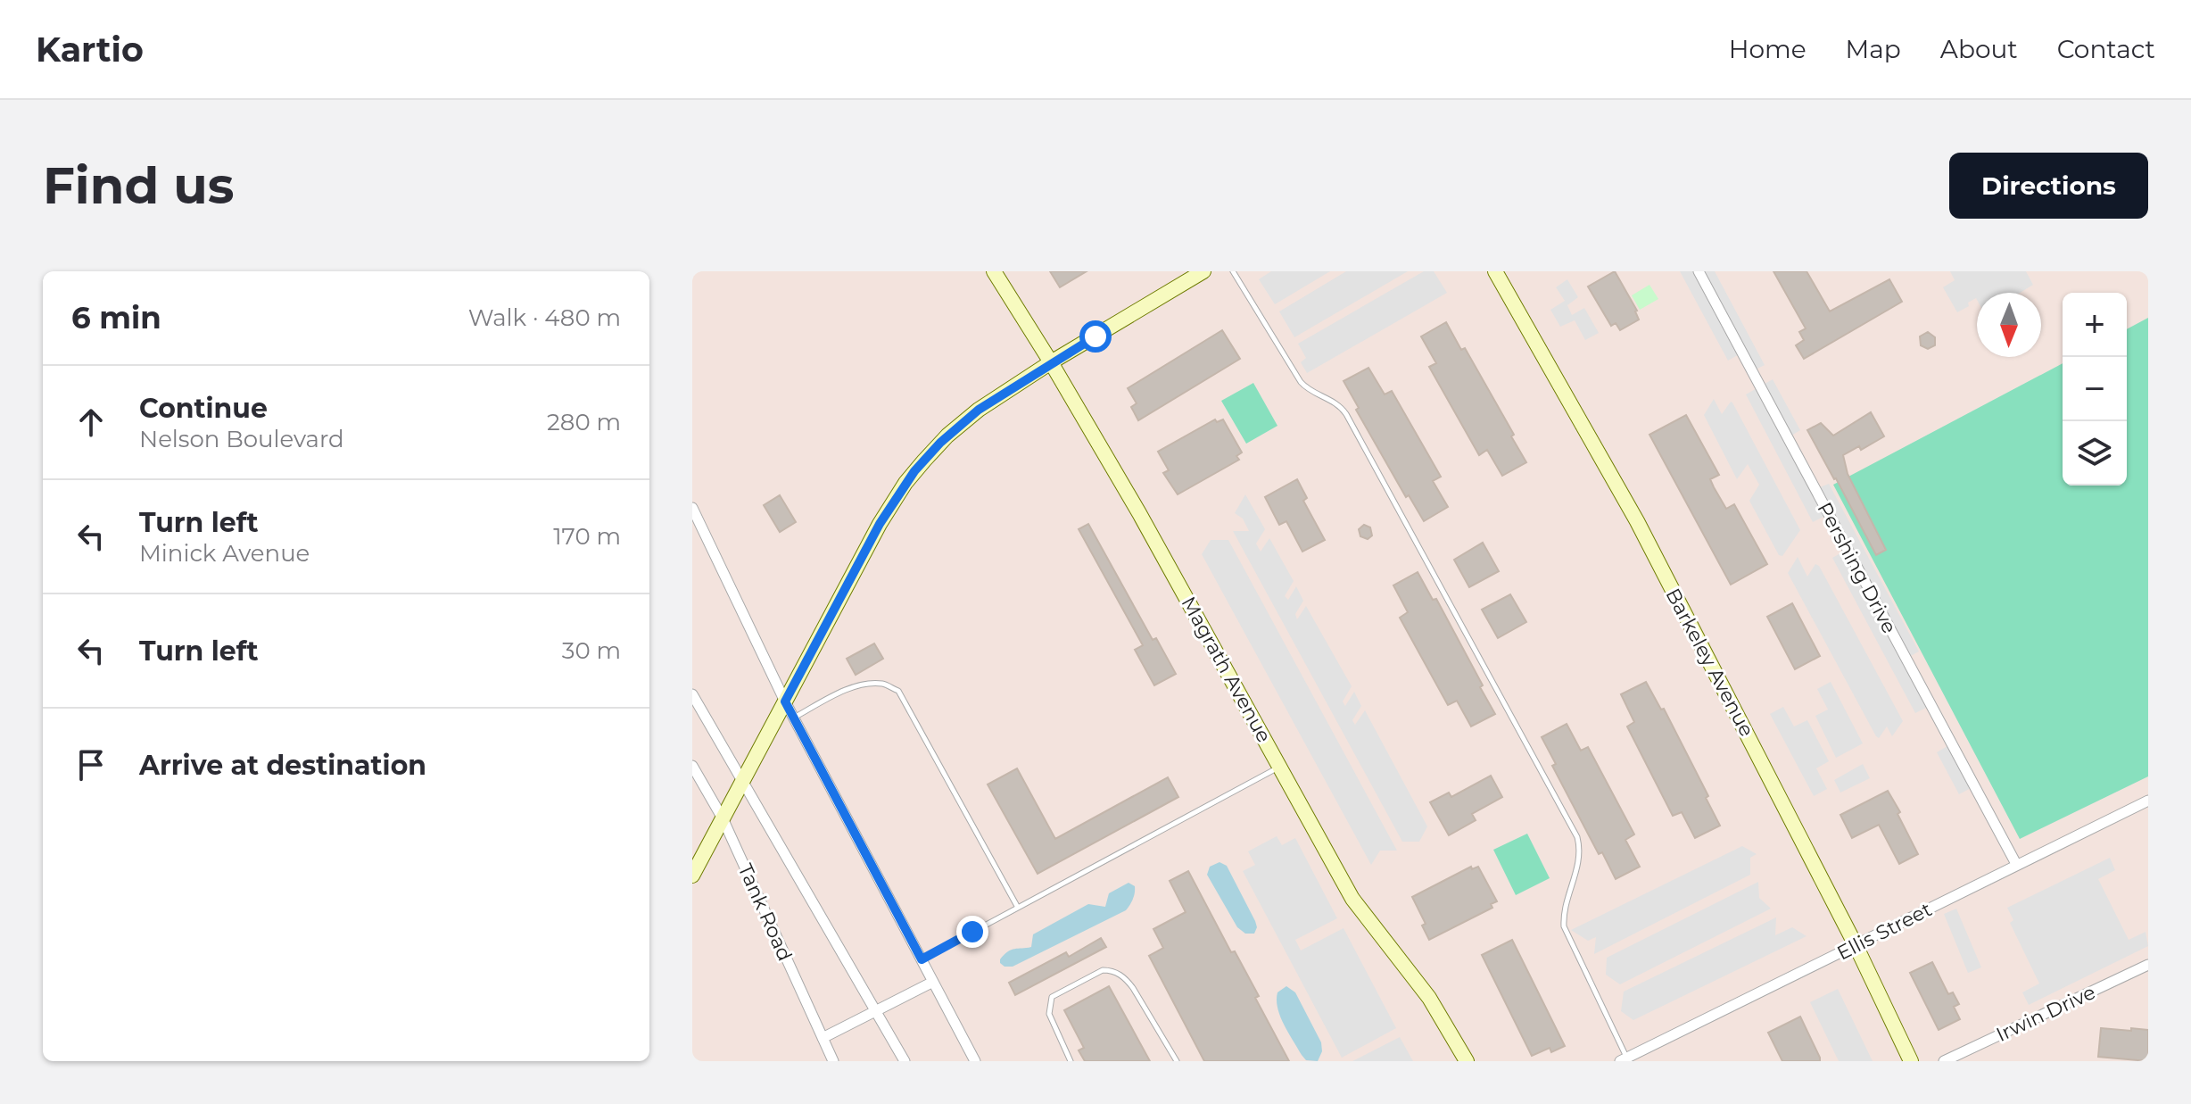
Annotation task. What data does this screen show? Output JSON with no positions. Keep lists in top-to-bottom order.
{
  "streets": {
    "main road": ["Barkeley Avenue", "Magrath Avenue"],
    "street": [
      "Pershing Drive",
      "Tank Road",
      "Ellis Street",
      "Irwin Drive"
    ]
  },
  "crossings": [
    ["Pershing Drive", "Ellis Street"],
    ["Barkeley Avenue", "Ellis Street"]
  ],
  "north": "bottom",
  "page": {
    "header": "Kartio",
    "nav": [
      "Home",
      "Map",
      "About",
      "Contact"
    ],
    "buttons": "Directions",
    "title": "Find us",
    "heading": ["6 min", "Walk · 480 m"],
    "map_buttons": ["+", "−"],
    "list": [
      ["Continue", "Nelson Boulevard", "280 m"],
      ["Turn left", "Minick Avenue", "170 m"],
      ["Turn left", "30 m"],
      "Arrive at destination"
    ]
  }
}
